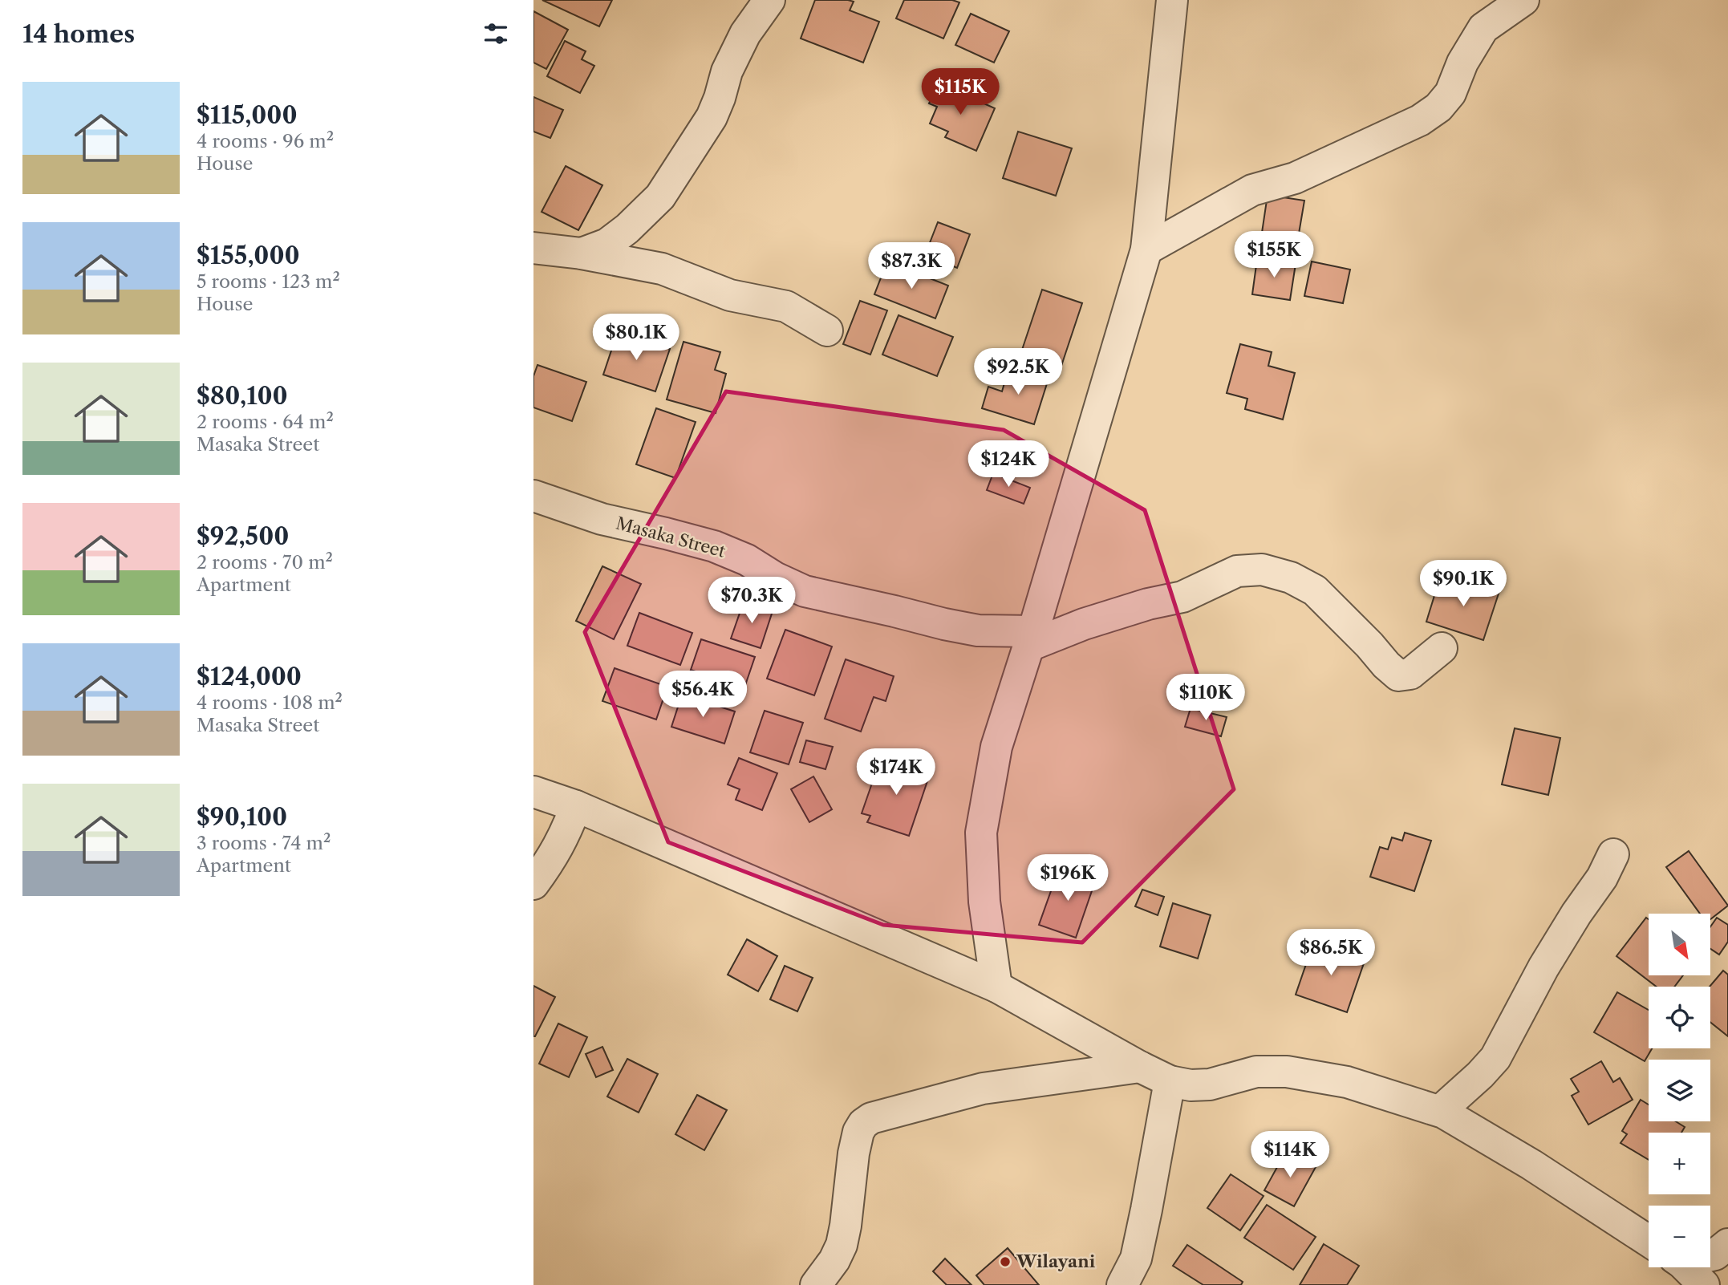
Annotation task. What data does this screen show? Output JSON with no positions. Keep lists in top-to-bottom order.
{
  "streets": {
    "street": ["Masaka Street"]
  },
  "places": ["Wilayani"],
  "north": "bottom right",
  "page": {
    "heading": "14 homes",
    "list": [
      {
        "name": "$115,000",
        "note": "4 rooms · 96 m² · House"
      },
      {
        "name": "$155,000",
        "note": "5 rooms · 123 m² · House"
      },
      {
        "name": "$80,100",
        "note": "2 rooms · 64 m² · Masaka Street"
      },
      {
        "name": "$92,500",
        "note": "2 rooms · 70 m² · Apartment"
      },
      {
        "name": "$124,000",
        "note": "4 rooms · 108 m² · Masaka Street"
      },
      {
        "name": "$90,100",
        "note": "3 rooms · 74 m² · Apartment"
      }
    ],
    "price": [
      "$115K",
      "$155K",
      "$87.3K",
      "$80.1K",
      "$92.5K",
      "$124K",
      "$90.1K",
      "$70.3K",
      "$56.4K",
      "$110K",
      "$174K",
      "$196K",
      "$86.5K",
      "$114K"
    ],
    "map_buttons": ["+", "−"]
  }
}
